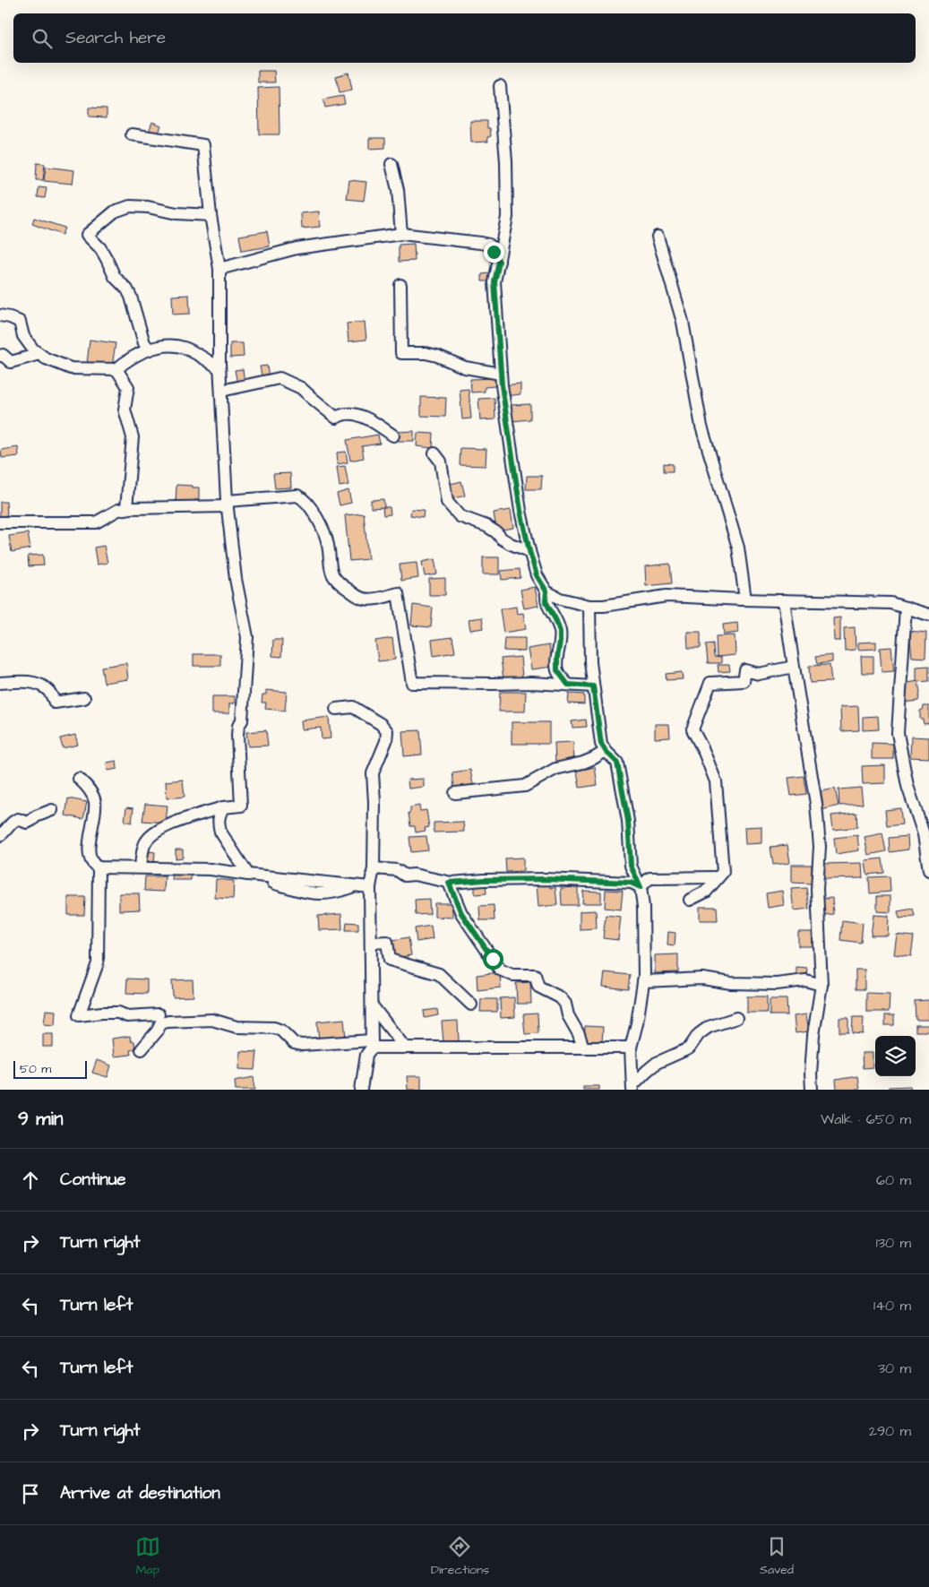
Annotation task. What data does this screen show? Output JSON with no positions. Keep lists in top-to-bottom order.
{
  "scale_bar": "50 m",
  "page": {
    "search": "Search here",
    "scale": "50 m",
    "heading": ["9 min", "Walk · 650 m"],
    "list": [
      ["Continue", "60 m"],
      ["Turn right", "130 m"],
      ["Turn left", "140 m"],
      ["Turn left", "30 m"],
      ["Turn right", "290 m"],
      "Arrive at destination"
    ],
    "nav": ["Map", "Directions", "Saved"]
  }
}
